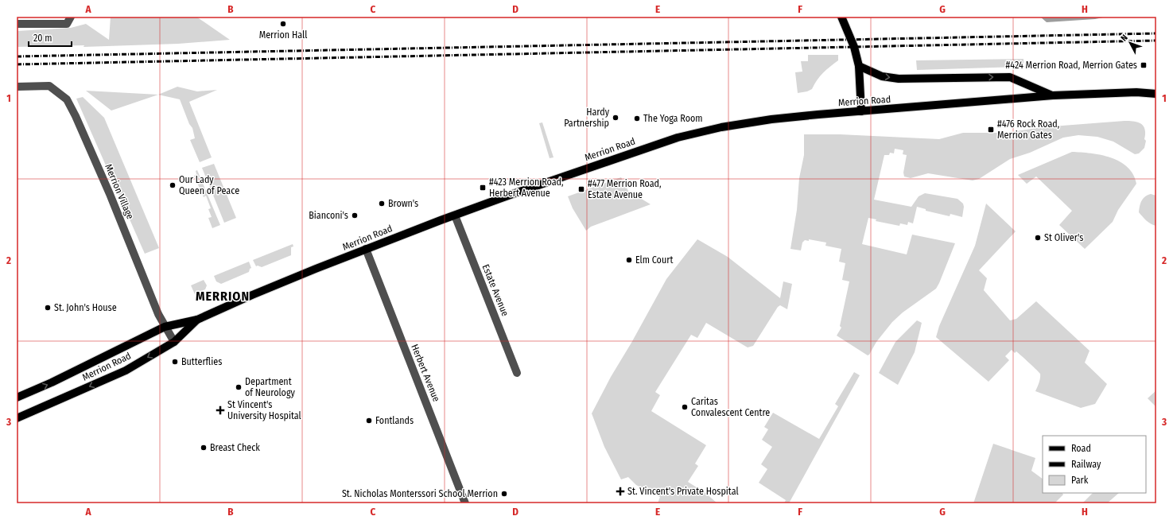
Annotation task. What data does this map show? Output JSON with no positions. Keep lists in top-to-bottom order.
{
  "streets": {
    "main road": ["Merrion Road"],
    "street": ["Merrion Village", "Estate Avenue", "Herbert Avenue"]
  },
  "crossings": [
    ["Merrion Road", "Merrion Village"],
    ["Merrion Road", "Estate Avenue"],
    ["Merrion Road", "Herbert Avenue"]
  ],
  "districts": ["MERRION"],
  "places": {
    "other": [
      "Merrion Hall",
      "Hardy Partnership",
      "The Yoga Room",
      "Our Lady Queen of Peace",
      "Brown's",
      "Bianconi's",
      "St Oliver's",
      "Elm Court",
      "St. John's House",
      "Butterflies",
      "Department of Neurology",
      "Caritas Convalescent Centre",
      "Fontlands",
      "Breast Check",
      "St. Nicholas Monterssori School Merrion"
    ],
    "transit": [
      "#424 Merrion Road, Merrion Gates",
      "#476 Rock Road, Merrion Gates",
      "#423 Merrion Road, Herbert Avenue",
      "#477 Merrion Road, Estate Avenue"
    ],
    "health": ["St Vincent's University Hospital", "St. Vincent's Private Hospital"]
  },
  "legend": ["Road", "Railway", "Park"],
  "scale_bar": "20 m",
  "north": "top left",
  "grid": {
    "columns": [
      "A",
      "B",
      "C",
      "D",
      "E",
      "F",
      "G",
      "H"
    ],
    "rows": ["1", "2", "3"]
  }
}
